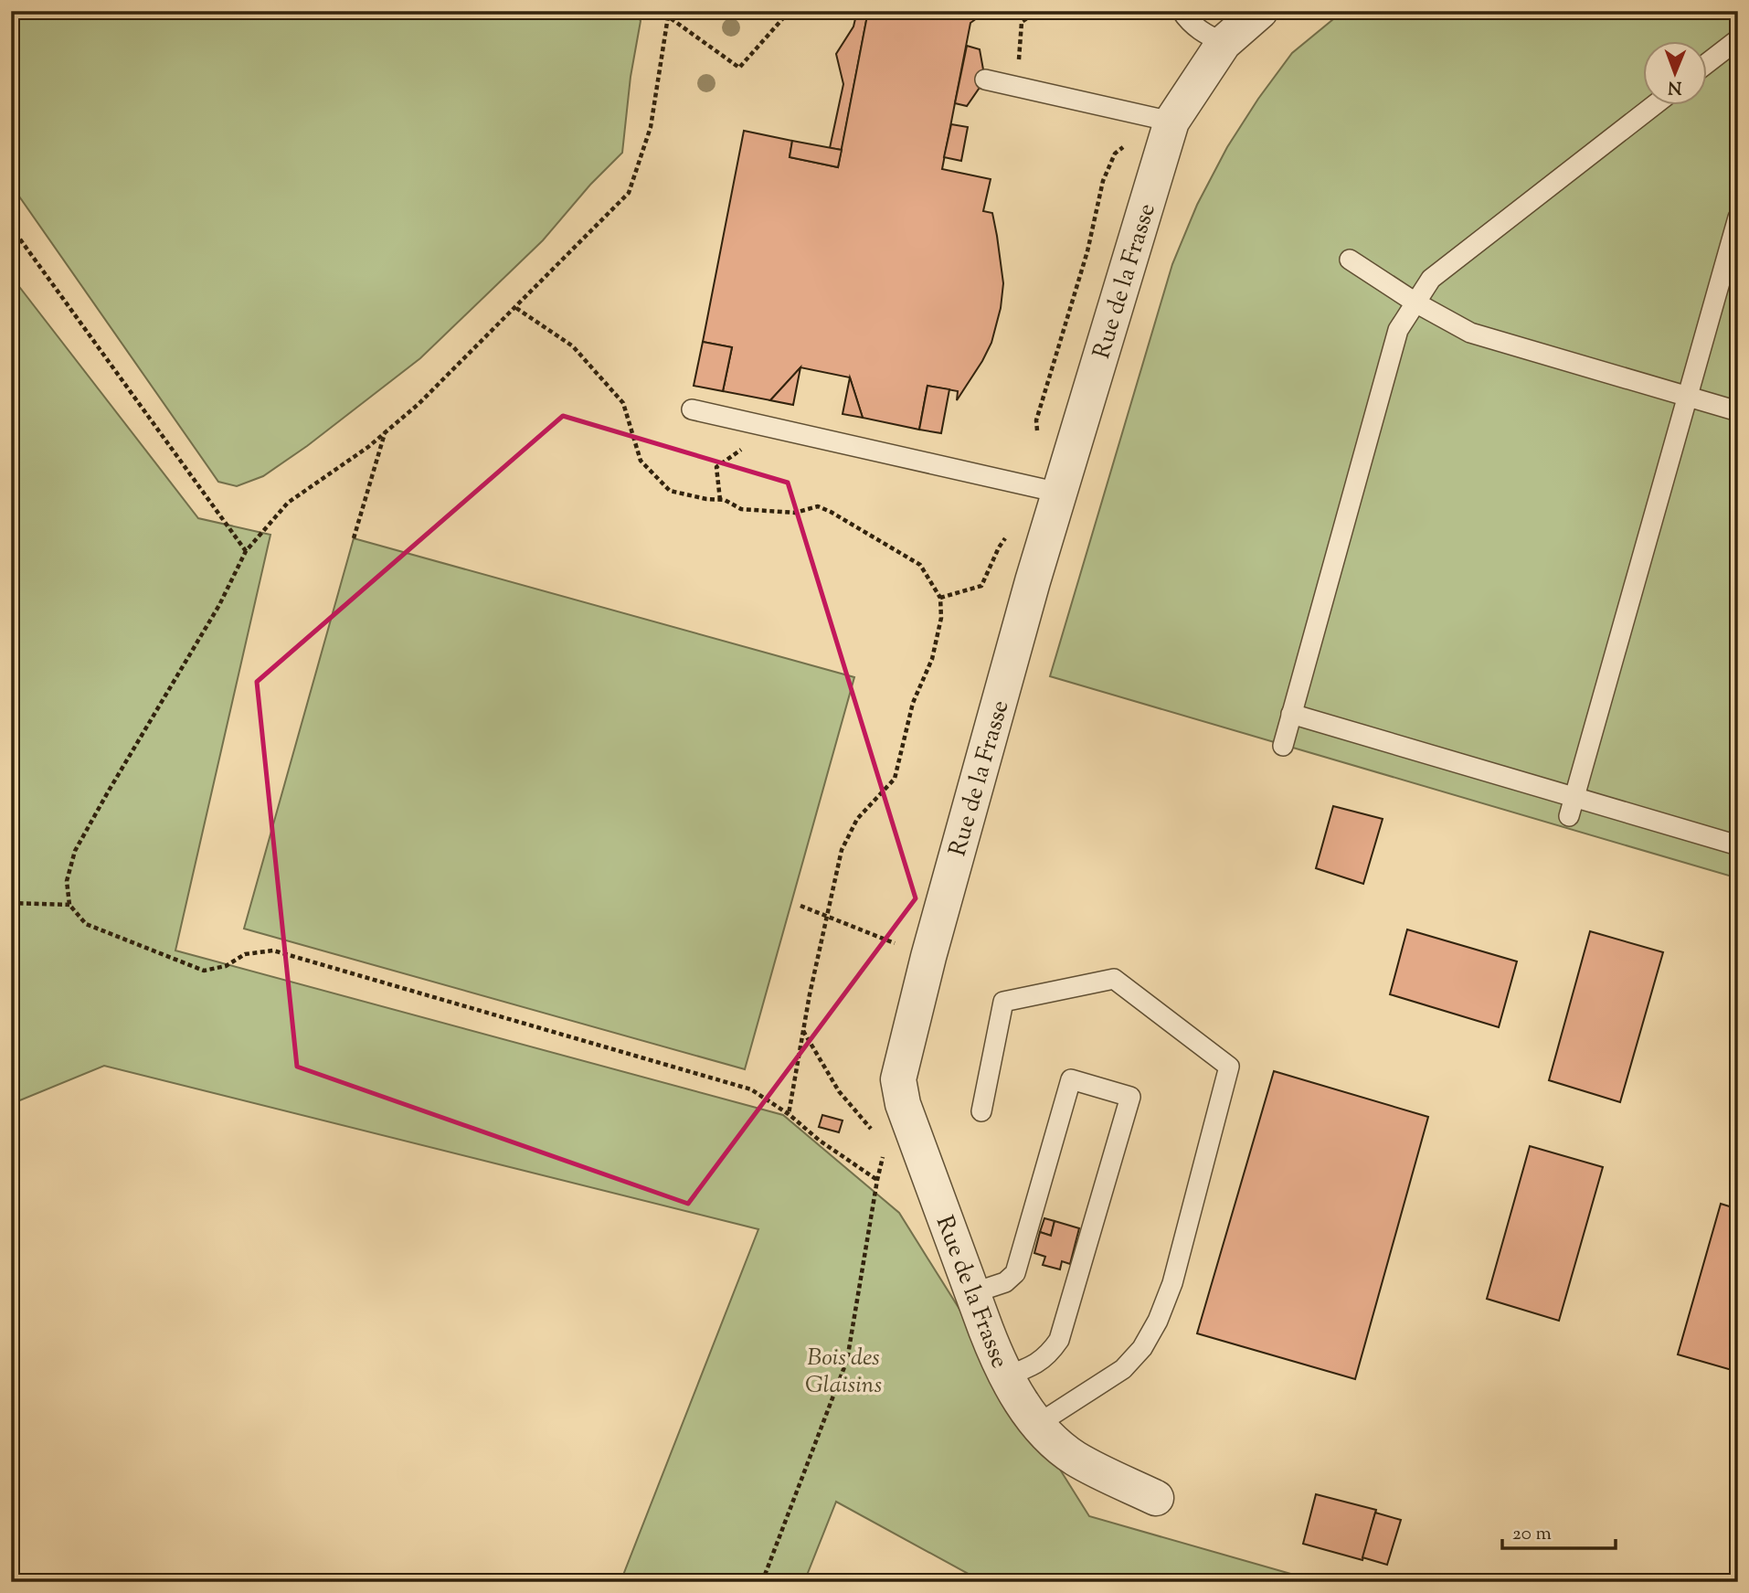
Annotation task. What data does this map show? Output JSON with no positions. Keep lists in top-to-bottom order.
{
  "streets": {
    "street": ["Rue de la Frasse"]
  },
  "parks": ["Bois des Glaisins"],
  "scale_bar": "20 m",
  "north": "bottom"
}
